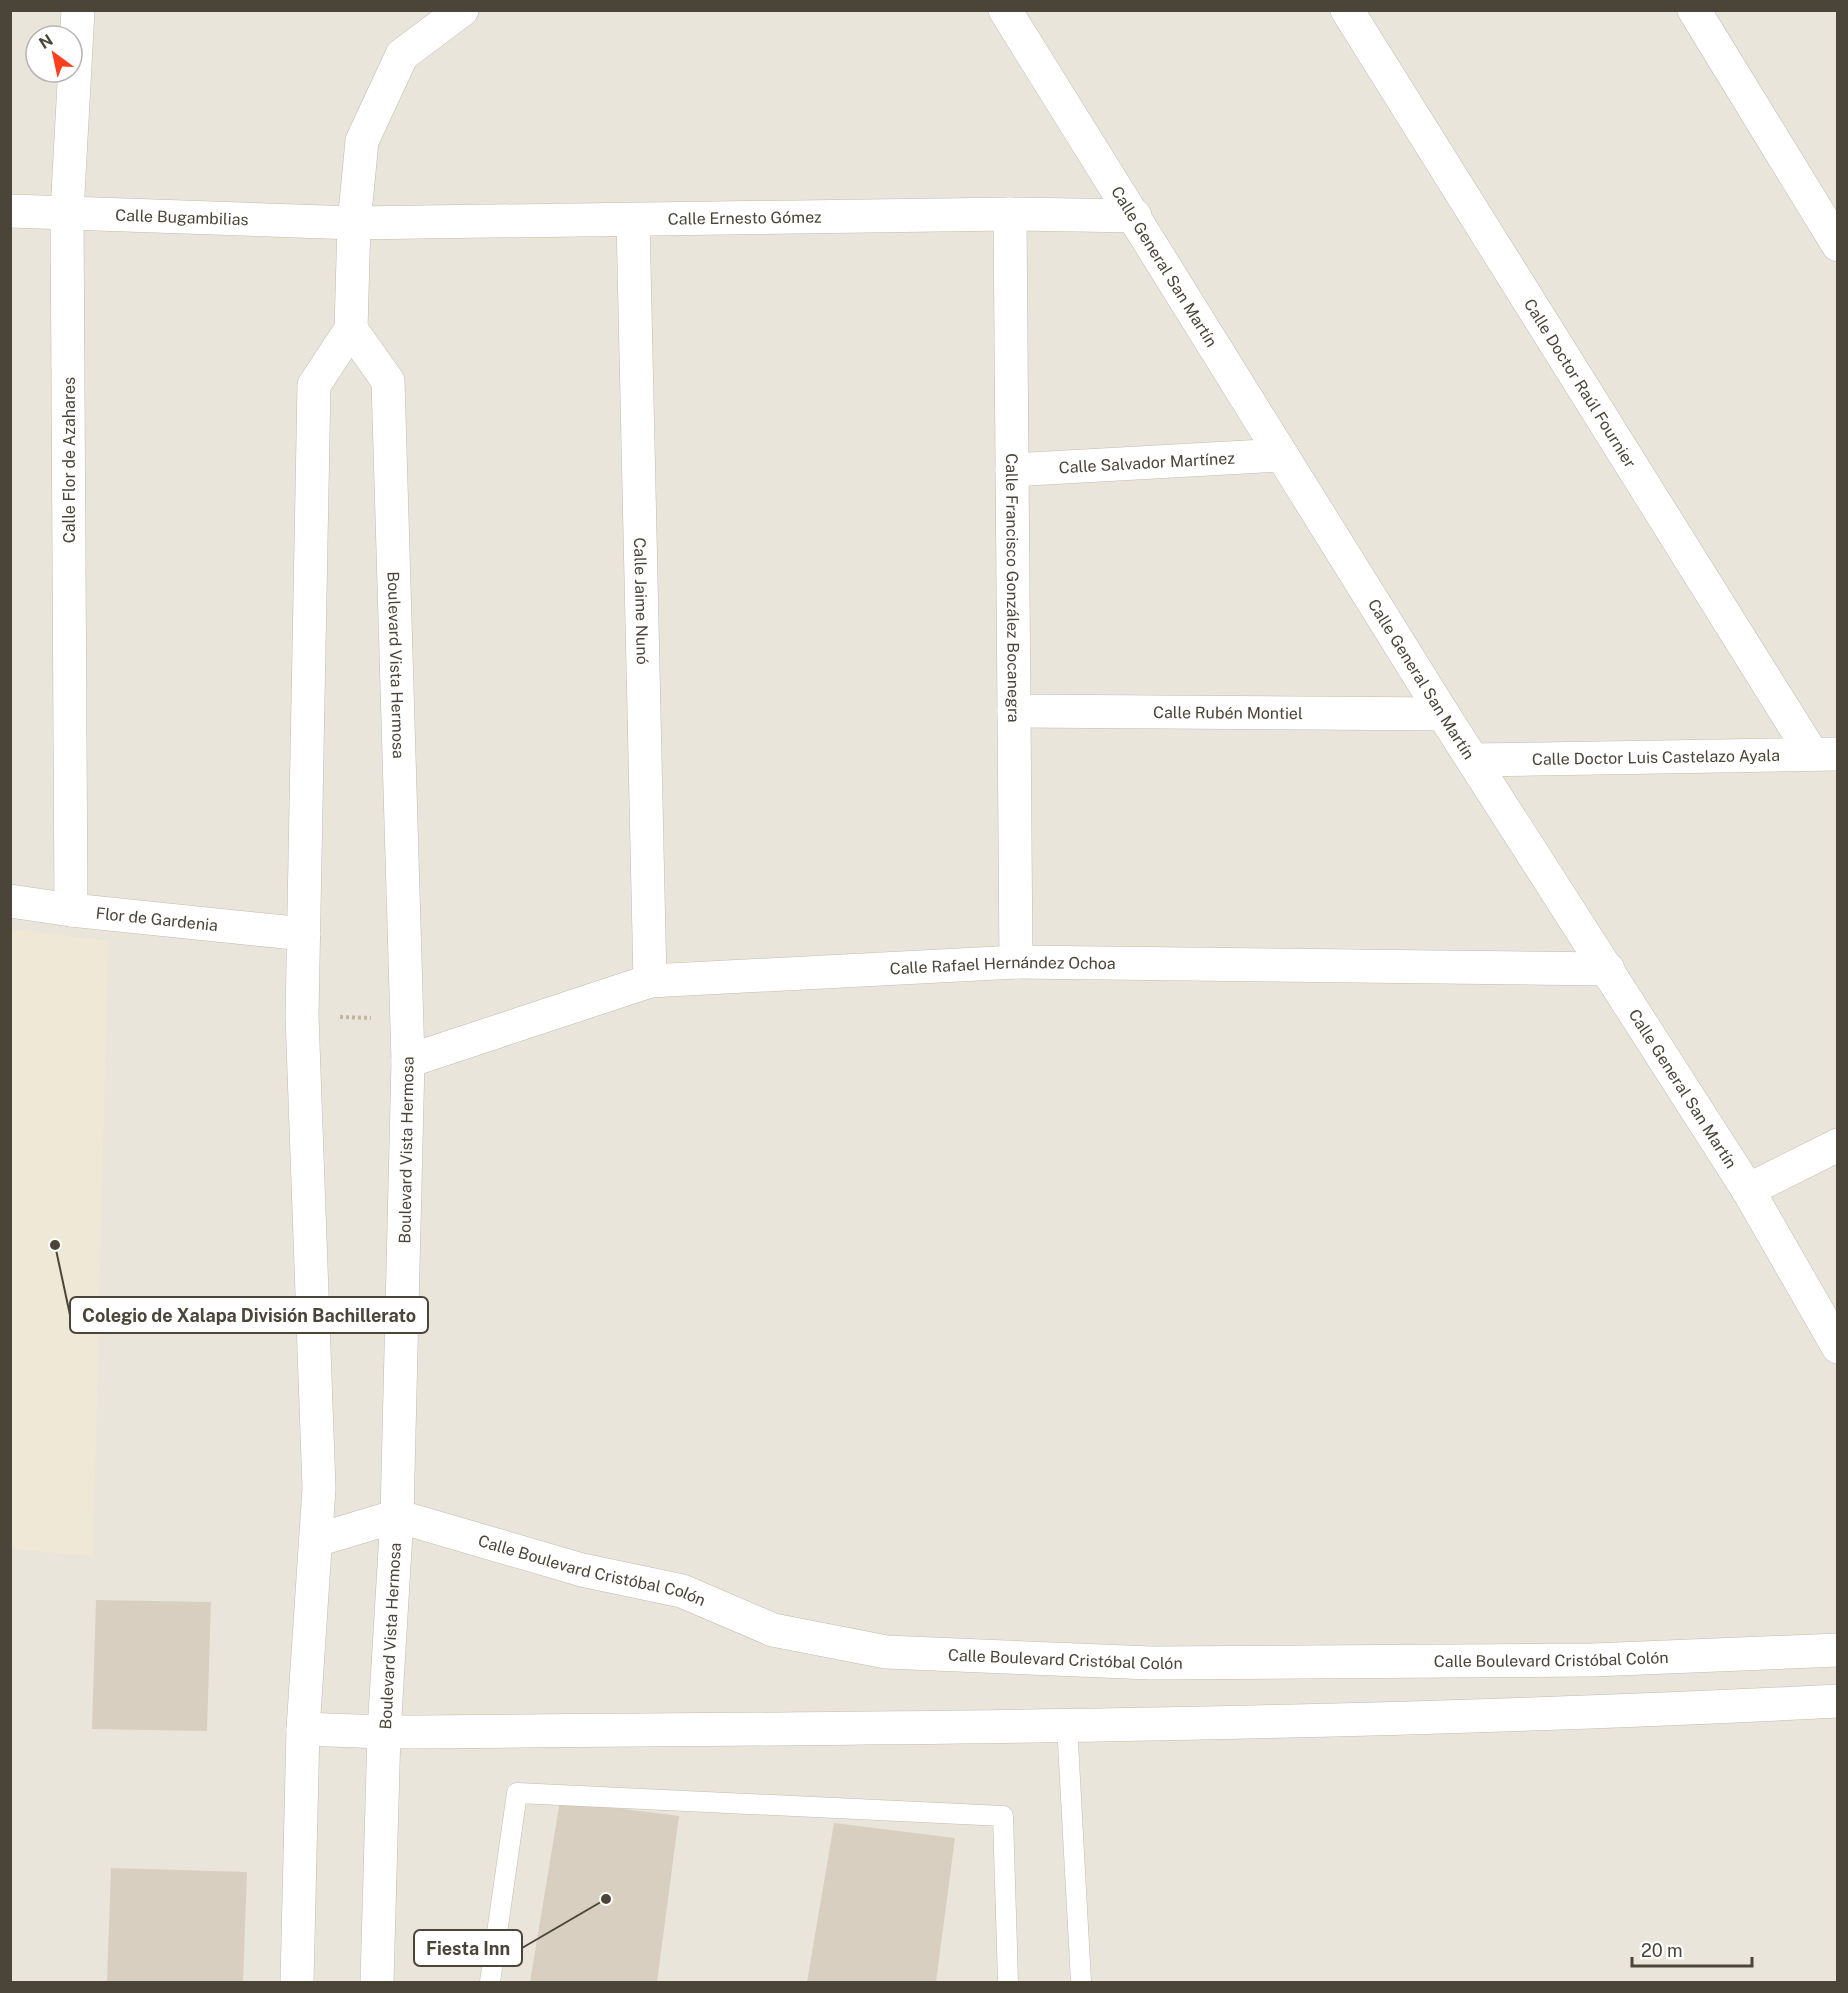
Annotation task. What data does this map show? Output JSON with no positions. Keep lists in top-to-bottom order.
{
  "streets": {
    "street": [
      "Calle Bugambilias",
      "Calle Ernesto Gómez",
      "Calle General San Martín",
      "Calle Doctor Raúl Fournier",
      "Calle Flor de Azahares",
      "Calle Salvador Martínez",
      "Calle Francisco González Bocanegra",
      "Calle Jaime Nunó",
      "Boulevard Vista Hermosa",
      "Calle Rubén Montiel",
      "Calle Doctor Luis Castelazo Ayala",
      "Flor de Gardenia",
      "Calle Rafael Hernández Ochoa",
      "Calle Boulevard Cristóbal Colón"
    ]
  },
  "crossings": [
    ["Calle Bugambilias", "Calle Ernesto Gómez"],
    ["Calle Bugambilias", "Calle Flor de Azahares"],
    ["Calle Ernesto Gómez", "Calle General San Martín"],
    ["Calle Ernesto Gómez", "Calle Francisco González Bocanegra"],
    ["Calle Ernesto Gómez", "Calle Jaime Nunó"],
    ["Calle General San Martín", "Calle Salvador Martínez"],
    ["Calle General San Martín", "Calle Rubén Montiel"],
    ["Calle General San Martín", "Calle Doctor Luis Castelazo Ayala"],
    ["Calle General San Martín", "Calle Rafael Hernández Ochoa"],
    ["Calle Doctor Raúl Fournier", "Calle Doctor Luis Castelazo Ayala"],
    ["Calle Flor de Azahares", "Flor de Gardenia"],
    ["Calle Salvador Martínez", "Calle Francisco González Bocanegra"],
    ["Calle Francisco González Bocanegra", "Calle Rubén Montiel"],
    ["Calle Francisco González Bocanegra", "Calle Rafael Hernández Ochoa"],
    ["Calle Jaime Nunó", "Calle Rafael Hernández Ochoa"],
    ["Boulevard Vista Hermosa", "Calle Rafael Hernández Ochoa"],
    ["Boulevard Vista Hermosa", "Calle Boulevard Cristóbal Colón"]
  ],
  "places": ["Colegio de Xalapa División Bachillerato", "Fiesta Inn"],
  "scale_bar": "20 m",
  "north": "top left"
}
